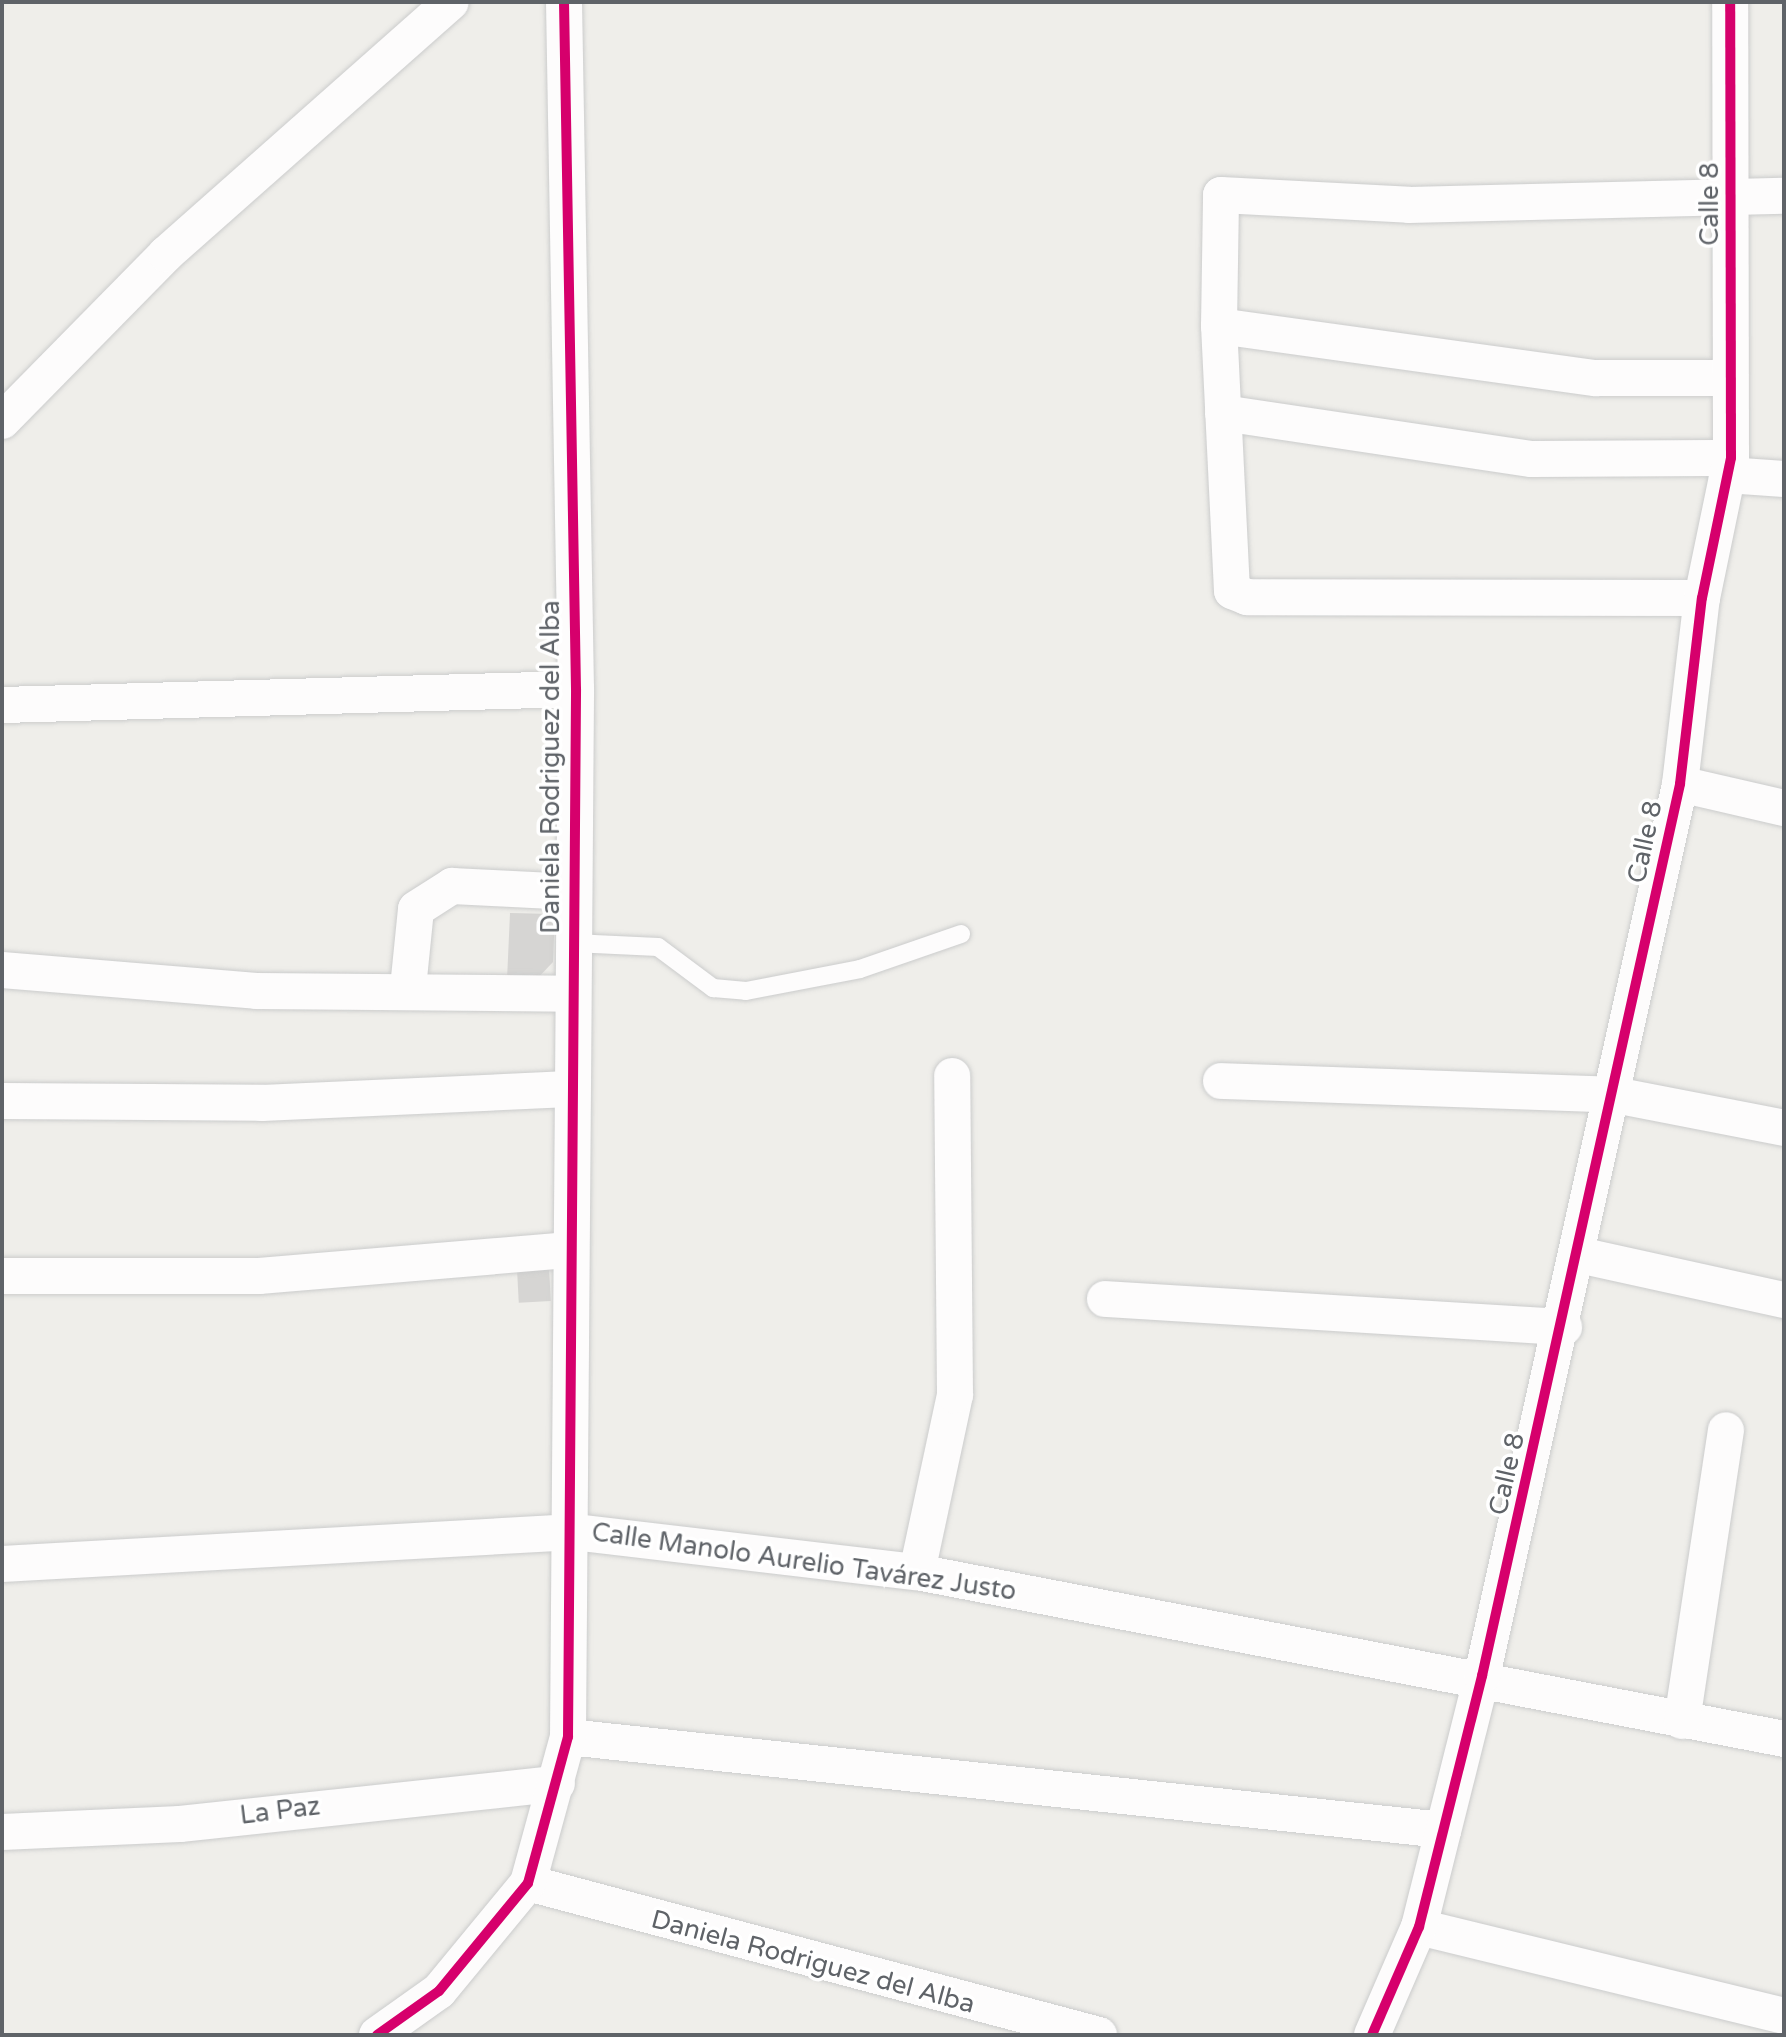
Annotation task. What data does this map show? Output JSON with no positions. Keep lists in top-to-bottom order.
{
  "streets": {
    "street": [
      "Calle 8",
      "Daniela Rodriguez del Alba",
      "Calle Manolo Aurelio Tavárez Justo",
      "La Paz"
    ]
  },
  "crossings": [
    ["Calle 8", "Calle Manolo Aurelio Tavárez Justo"],
    ["Daniela Rodriguez del Alba", "Calle Manolo Aurelio Tavárez Justo"],
    ["Daniela Rodriguez del Alba", "La Paz"]
  ]
}
